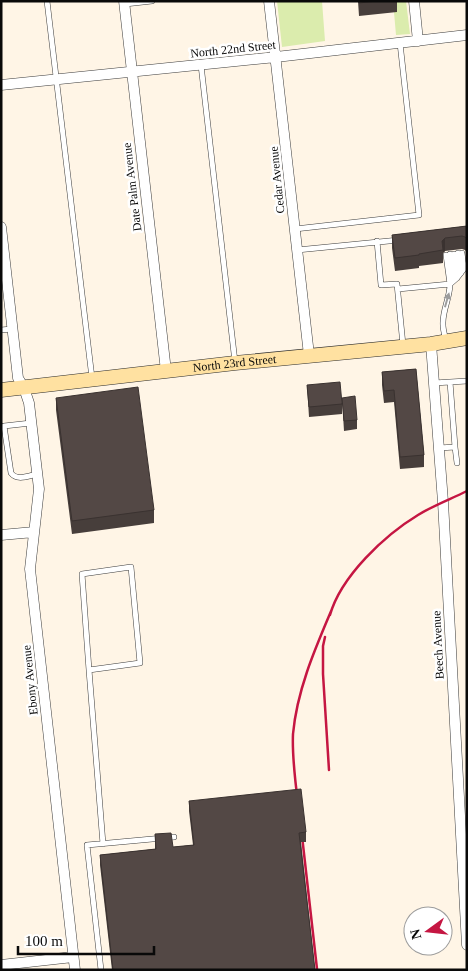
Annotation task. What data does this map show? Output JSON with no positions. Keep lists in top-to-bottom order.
{
  "streets": {
    "main road": ["North 23rd Street"],
    "street": [
      "North 22nd Street",
      "Cedar Avenue",
      "Date Palm Avenue",
      "Beech Avenue",
      "Ebony Avenue"
    ]
  },
  "crossings": [
    ["North 22nd Street", "Cedar Avenue"],
    ["North 22nd Street", "Date Palm Avenue"],
    ["Cedar Avenue", "North 23rd Street"],
    ["Date Palm Avenue", "North 23rd Street"],
    ["North 23rd Street", "Beech Avenue"],
    ["North 23rd Street", "Ebony Avenue"]
  ],
  "scale_bar": "100 m",
  "north": "left"
}
